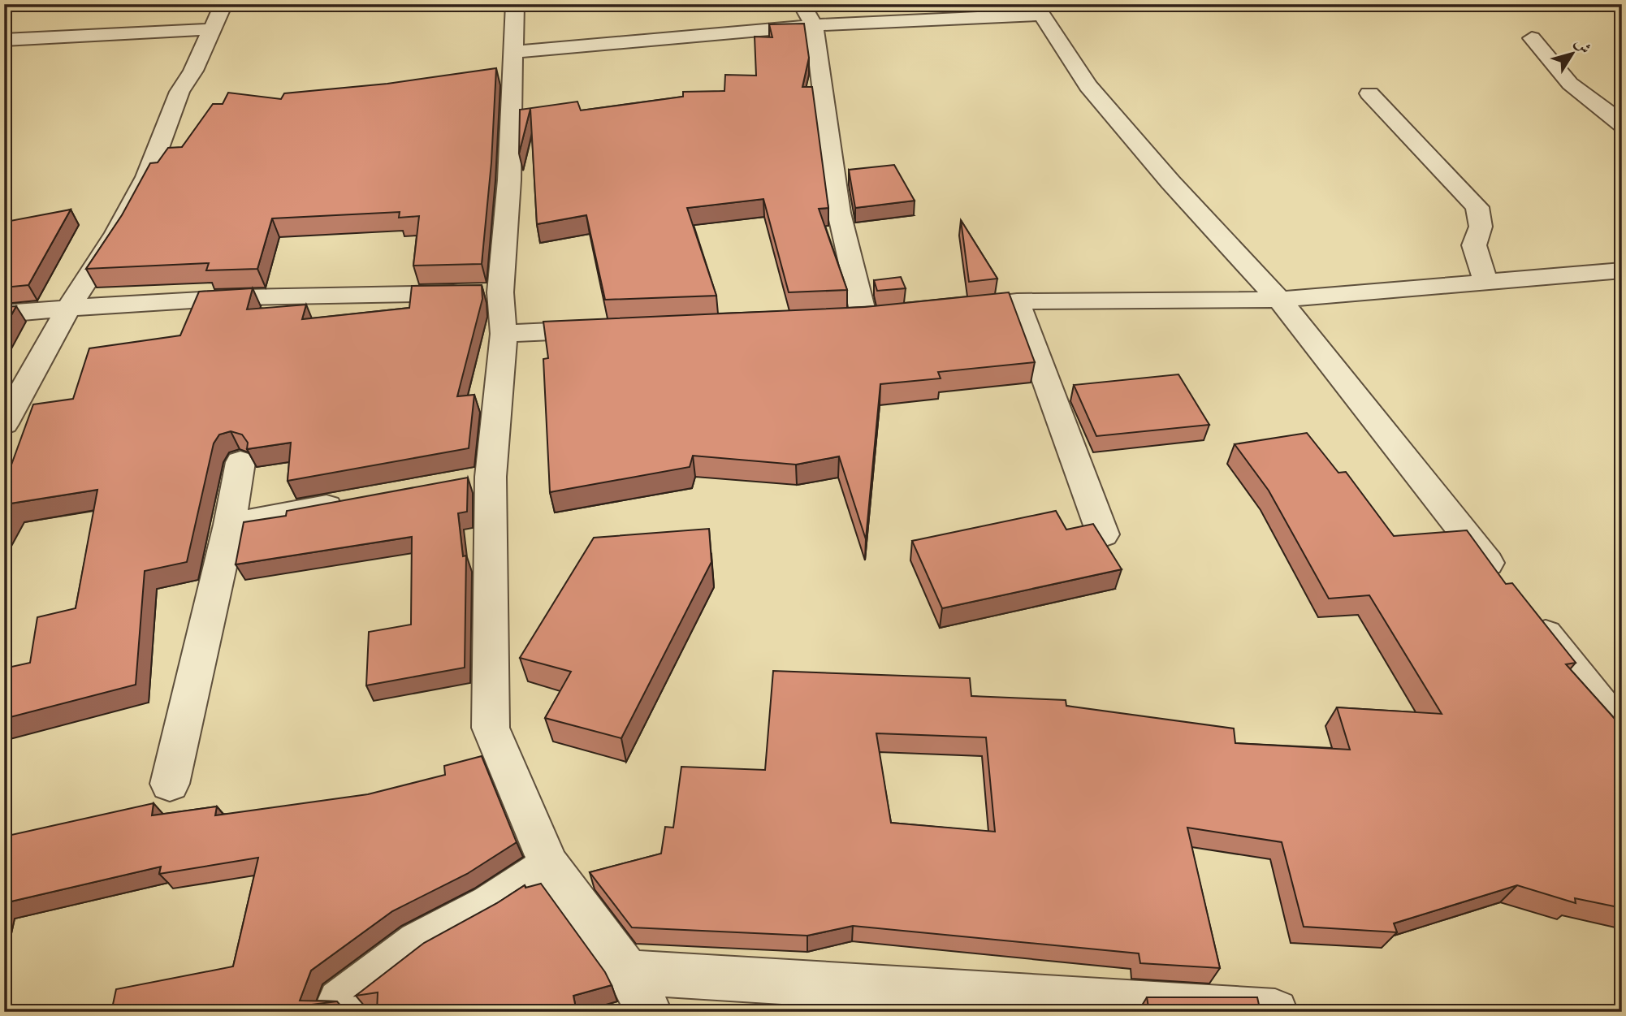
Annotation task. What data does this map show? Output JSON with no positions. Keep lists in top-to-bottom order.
{
  "north": "top right"
}
